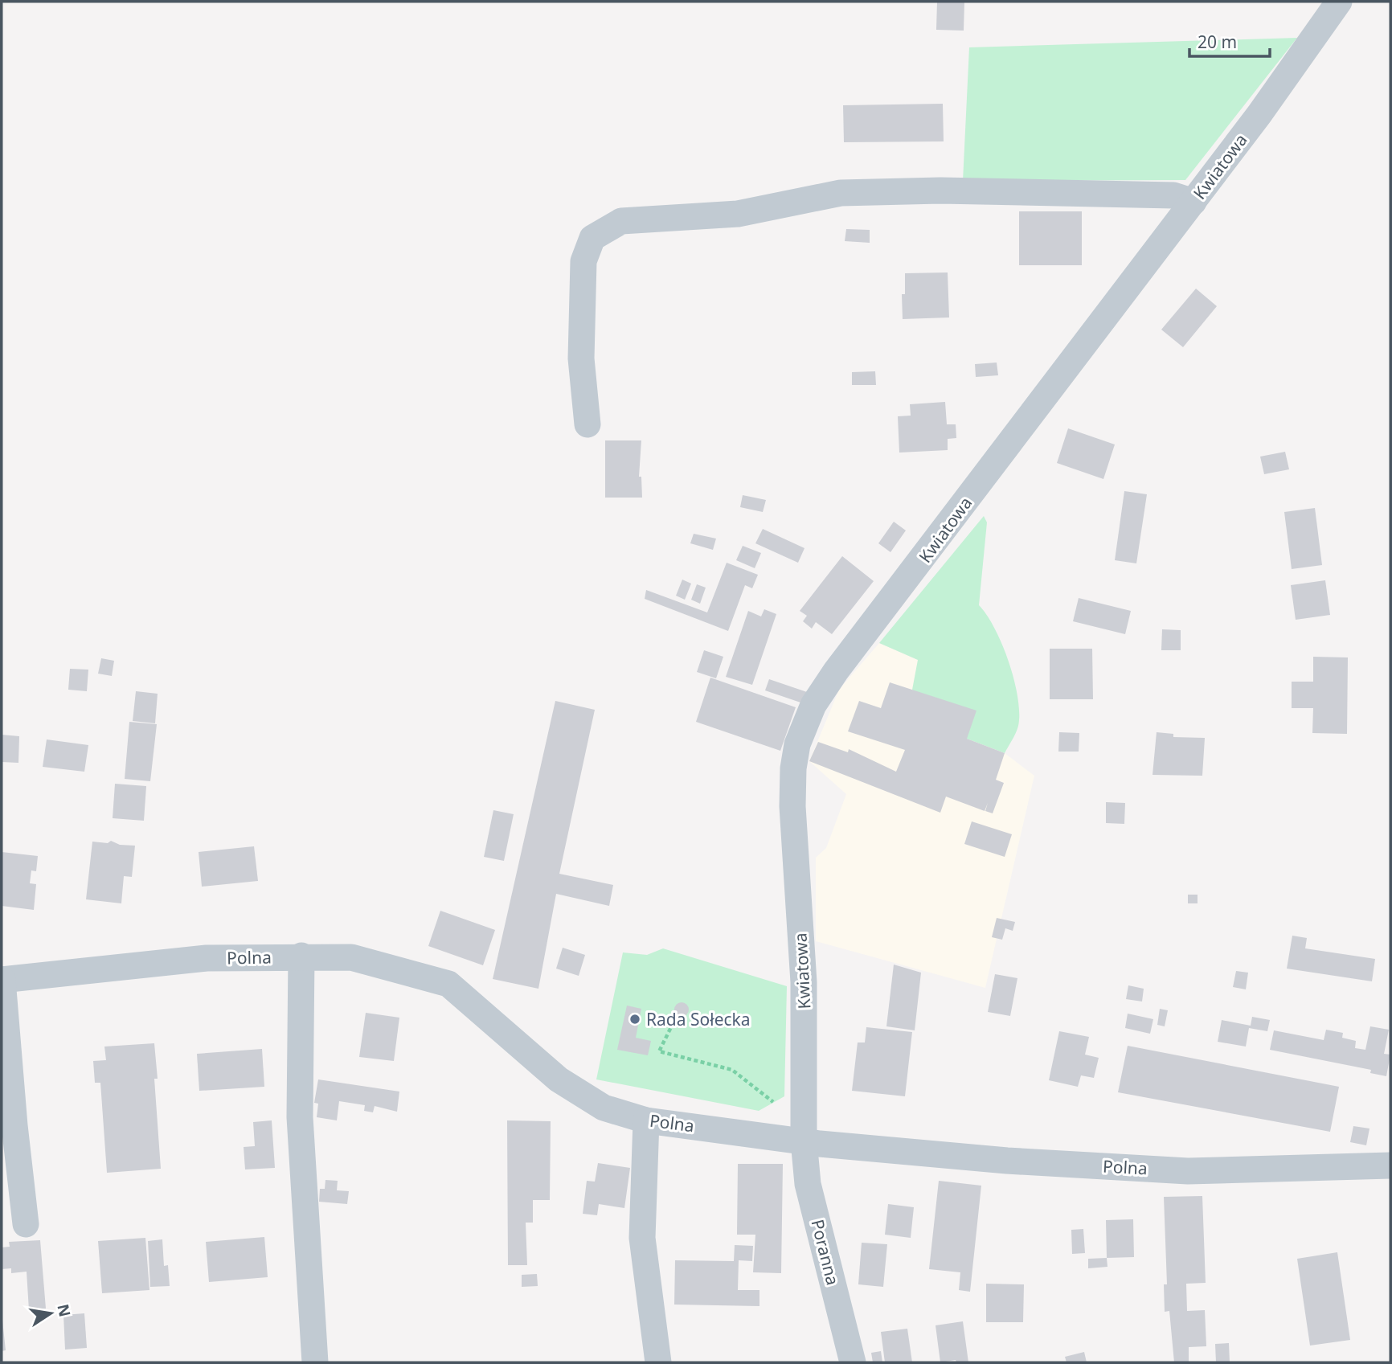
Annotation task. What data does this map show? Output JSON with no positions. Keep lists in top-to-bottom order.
{
  "streets": {
    "street": ["Kwiatowa", "Polna", "Poranna"]
  },
  "crossings": [
    ["Kwiatowa", "Polna"],
    ["Kwiatowa", "Poranna"],
    ["Polna", "Poranna"]
  ],
  "places": ["Rada Sołecka"],
  "scale_bar": "20 m",
  "north": "right"
}
